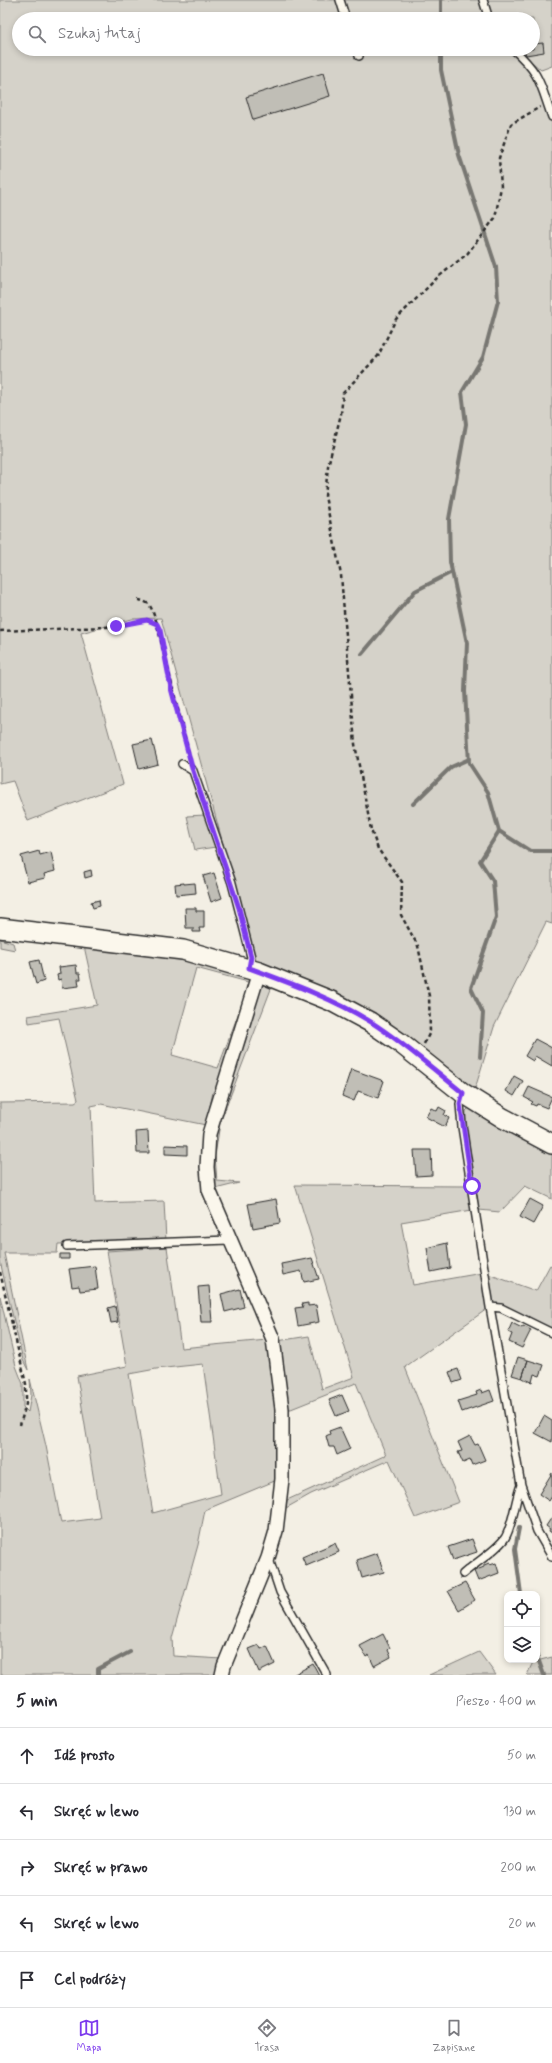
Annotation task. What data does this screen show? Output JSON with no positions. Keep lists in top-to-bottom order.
{
  "page": {
    "search": "Szukaj tutaj",
    "heading": ["5 min", "Pieszo · 400 m"],
    "list": [
      ["Idź prosto", "50 m"],
      ["Skręć w lewo", "130 m"],
      ["Skręć w prawo", "200 m"],
      ["Skręć w lewo", "20 m"],
      "Cel podróży"
    ],
    "nav": ["Mapa", "Trasa", "Zapisane"]
  }
}
